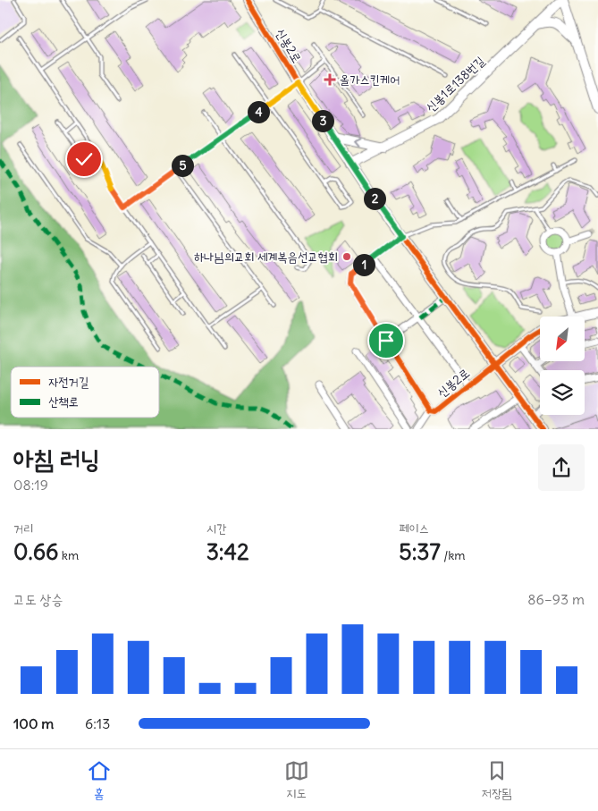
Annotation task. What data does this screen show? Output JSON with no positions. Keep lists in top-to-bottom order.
{
  "streets": {
    "street": ["신봉2로", "신봉1로138번길"]
  },
  "crossings": [
    ["신봉2로", "신봉1로138번길"]
  ],
  "places": {
    "health": ["올가스킨케어"],
    "other": ["하나님의교회 세계복음선교협회"]
  },
  "legend": ["자전거길", "산책로"],
  "north": "bottom left",
  "page": {
    "pins": [
      "4",
      "3",
      "5",
      "2",
      "1"
    ],
    "heading": ["아침 러닝", "08:19"],
    "stats": [
      ["거리", "0.66 km"],
      ["시간", "3:42"],
      ["페이스", "5:37 /km"]
    ],
    "chart": ["고도 상승", "86–93 m"],
    "list": [
      {
        "name": "100 m",
        "note": "6:13"
      }
    ],
    "tabs": ["홈", "지도", "저장됨"]
  }
}
